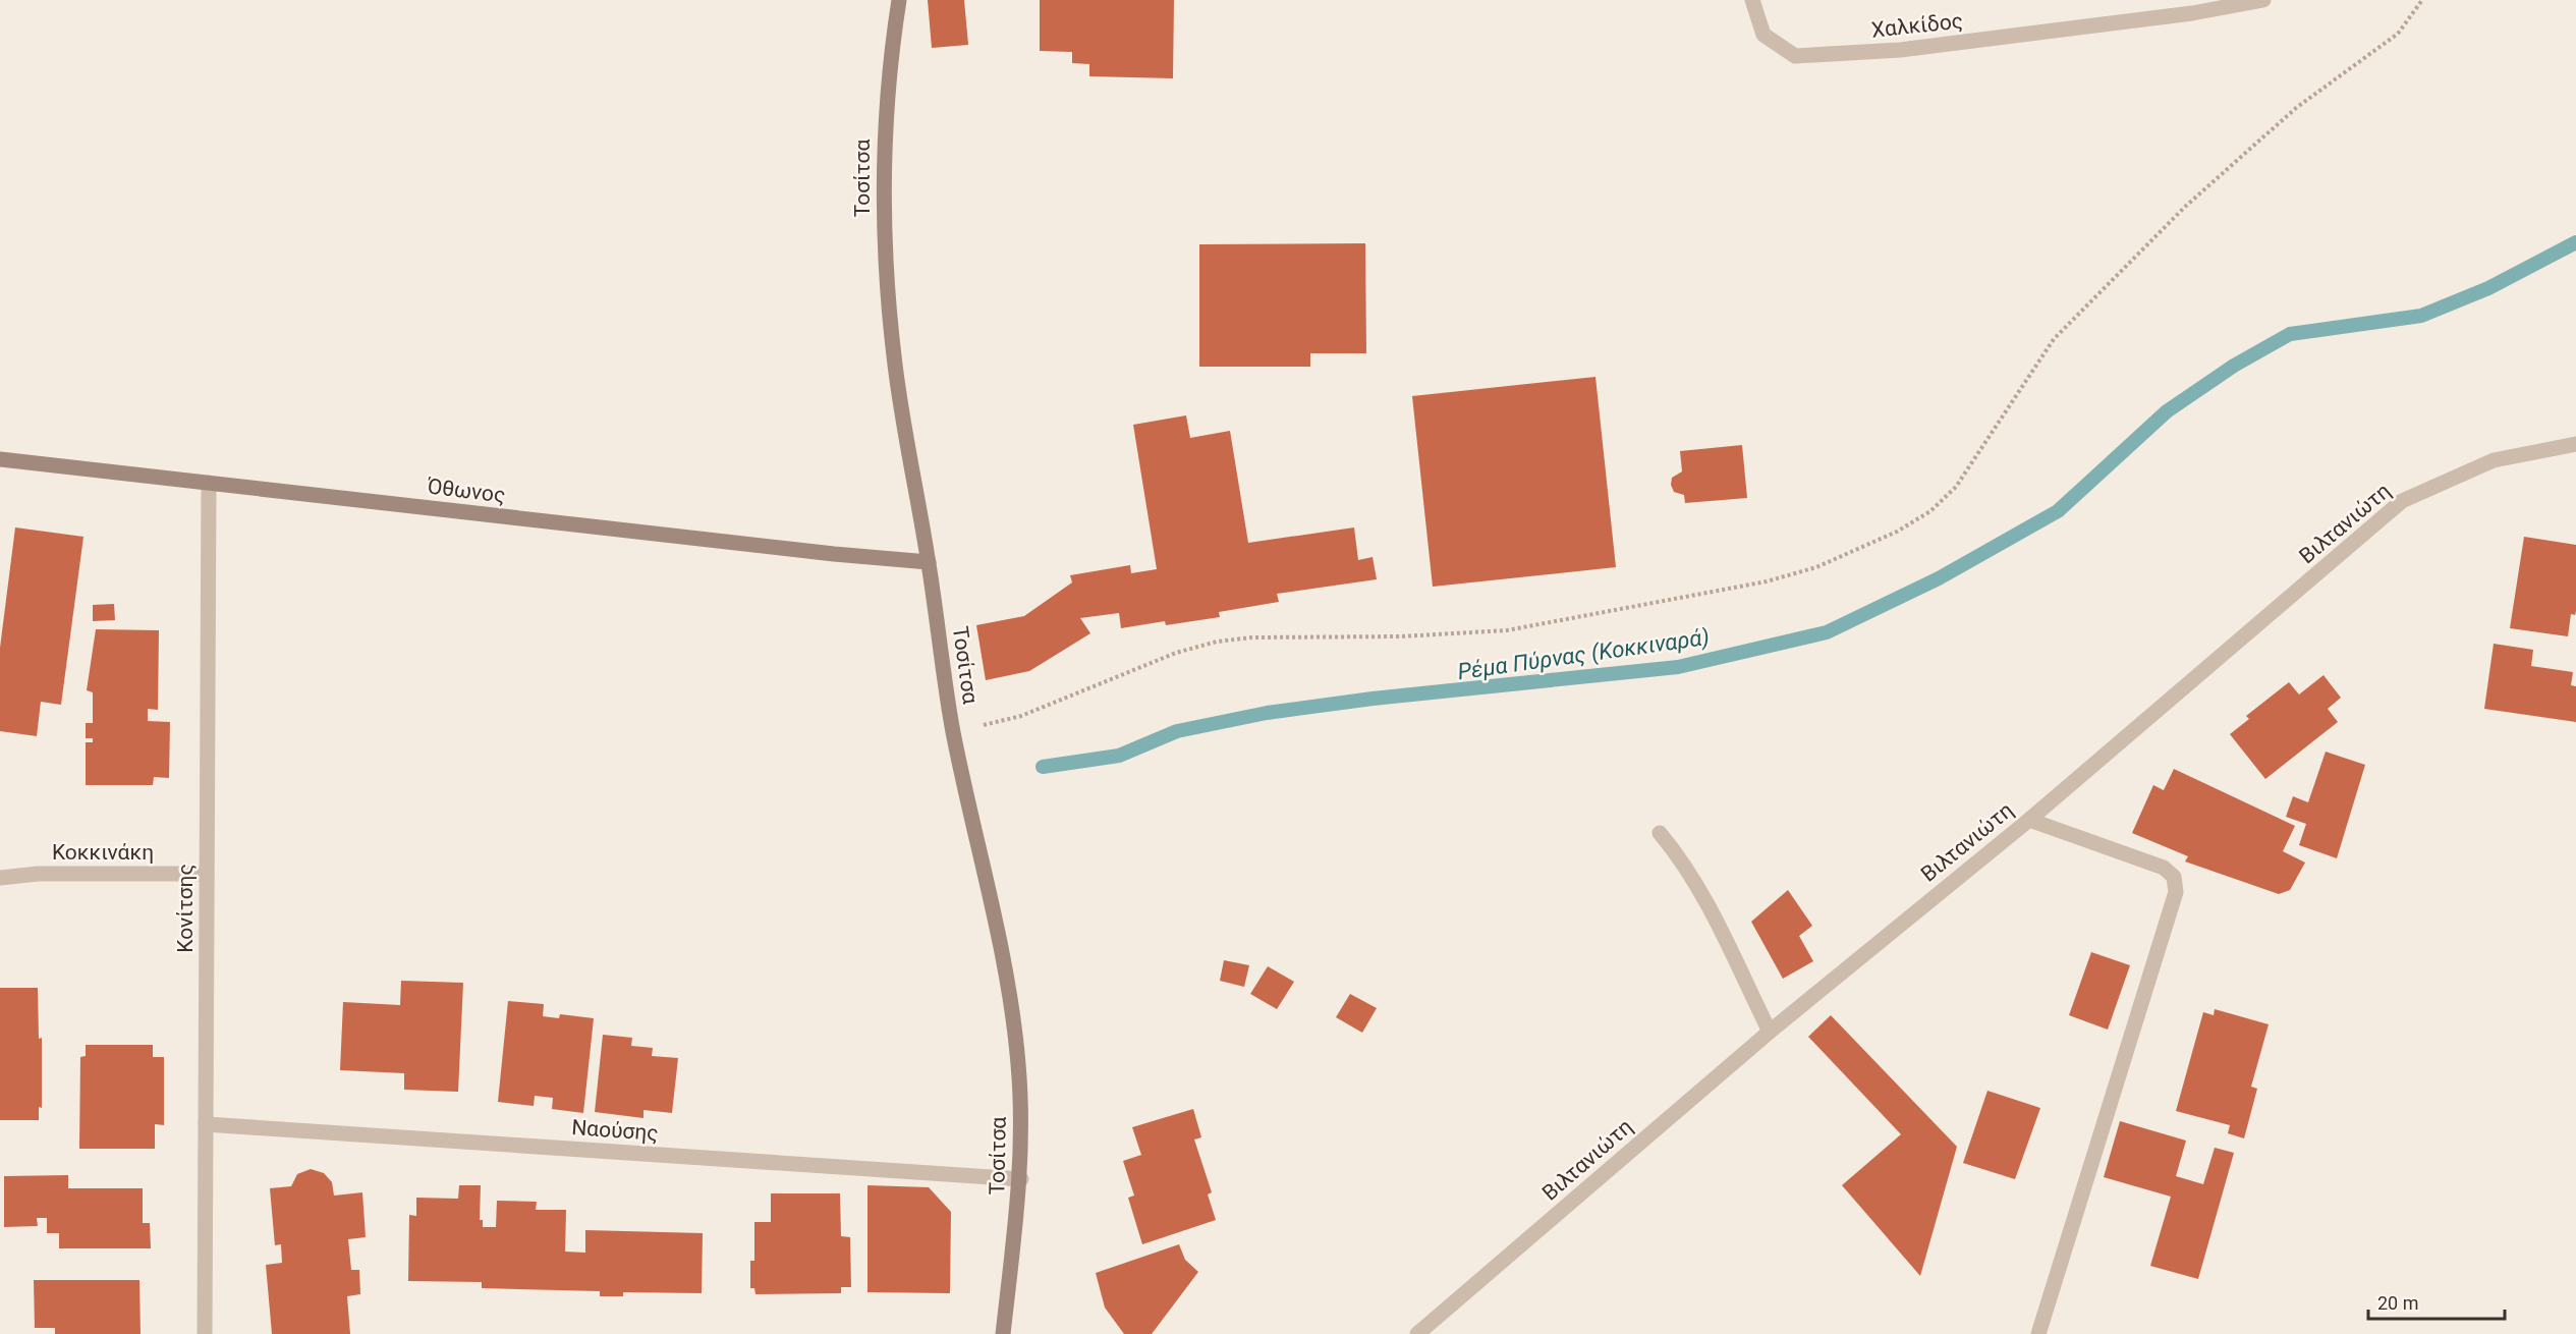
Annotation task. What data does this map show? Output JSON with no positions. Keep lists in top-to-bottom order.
{
  "streets": {
    "main road": ["Τοσίτσα", "Όθωνος"],
    "street": [
      "Χαλκίδος",
      "Βιλτανιώτη",
      "Κοκκινάκη",
      "Κονίτσης",
      "Ναούσης"
    ]
  },
  "crossings": [
    ["Τοσίτσα", "Όθωνος"],
    ["Τοσίτσα", "Ναούσης"],
    ["Όθωνος", "Κονίτσης"],
    ["Κοκκινάκη", "Κονίτσης"],
    ["Κονίτσης", "Ναούσης"]
  ],
  "water": ["Ρέμα Πύρνας (Κοκκιναρά)"],
  "scale_bar": "20 m"
}
